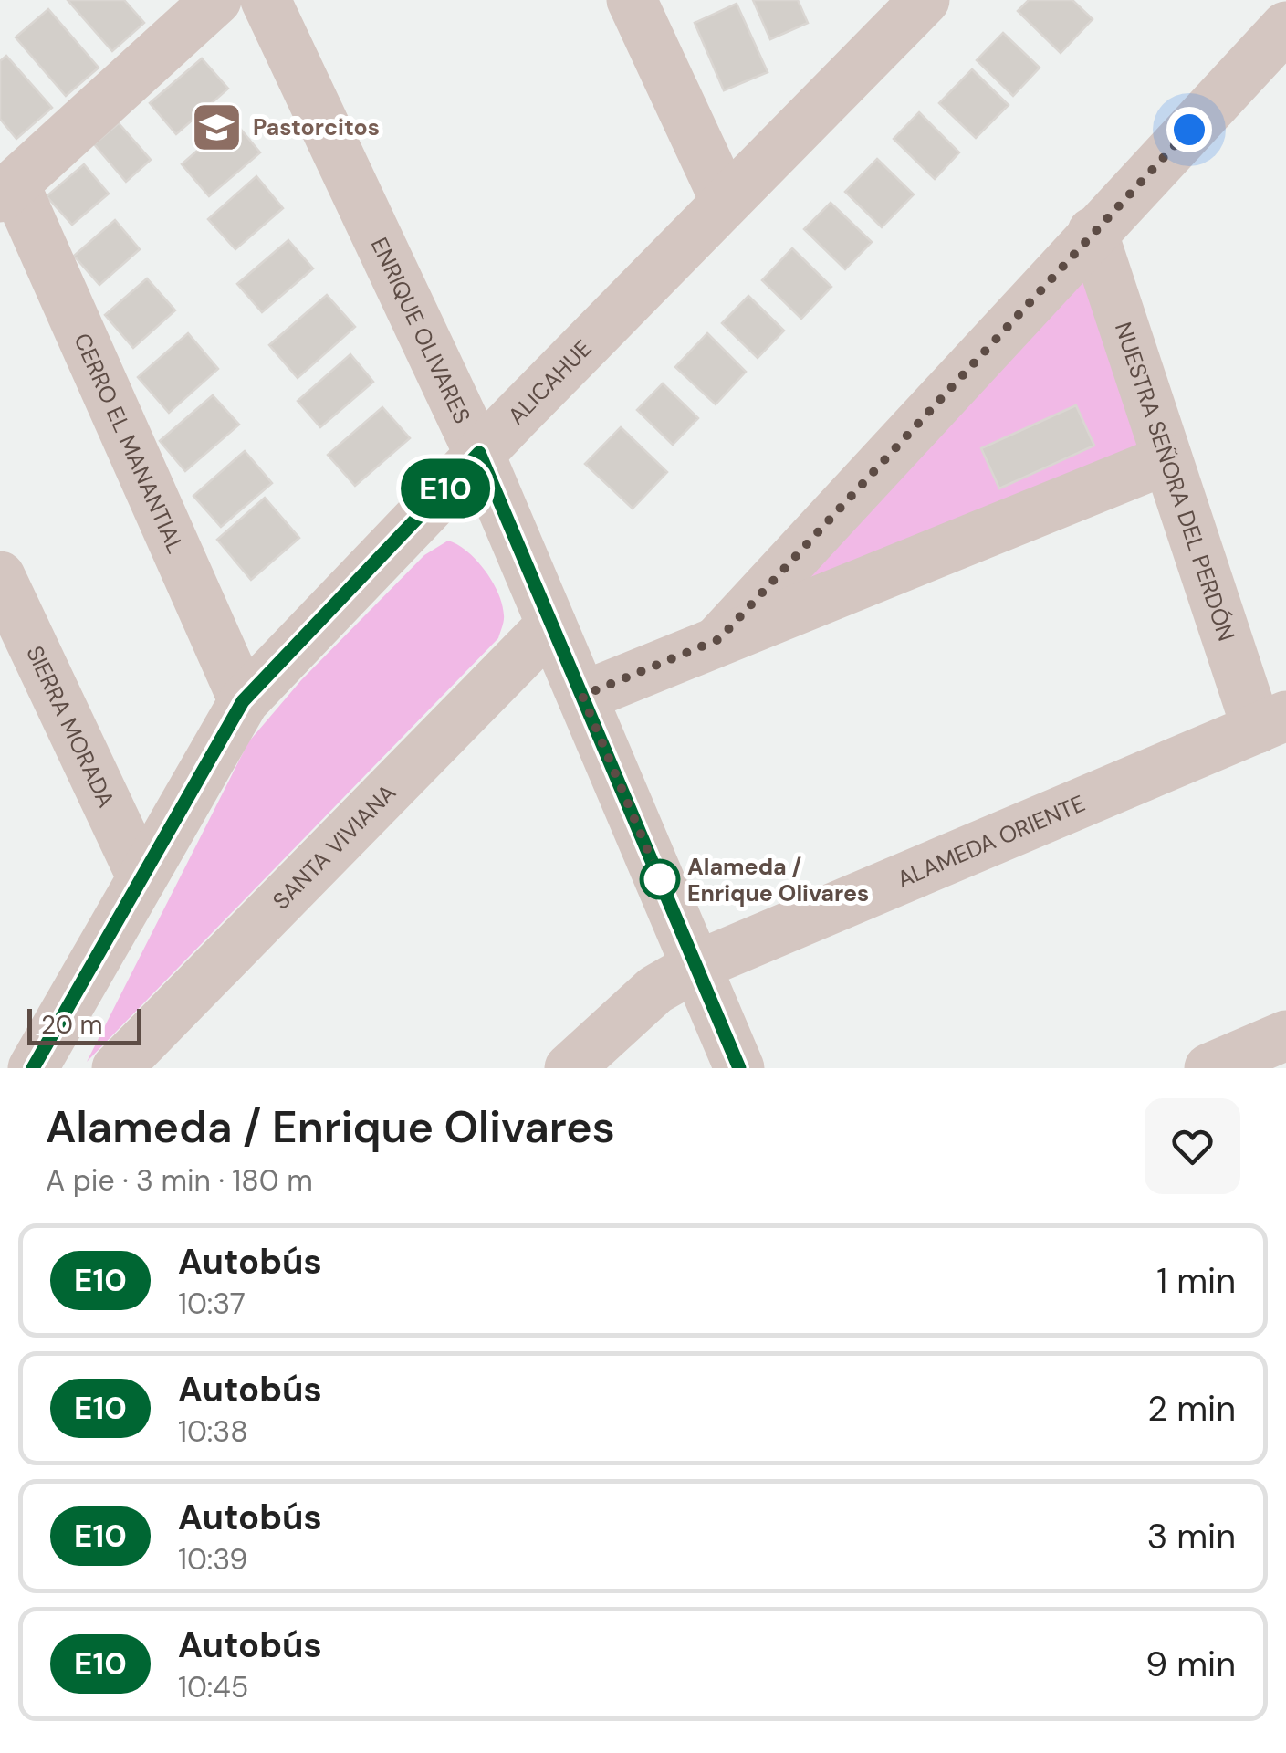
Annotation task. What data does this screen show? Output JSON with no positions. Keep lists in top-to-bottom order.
{
  "streets": {
    "street": [
      "ENRIQUE OLIVARES",
      "ALICAHUE",
      "CERRO EL MANANTIAL",
      "NUESTRA SEÑORA DEL PERDÓN",
      "SIERRA MORADA",
      "ALAMEDA ORIENTE",
      "SANTA VIVIANA"
    ]
  },
  "crossings": [
    ["ENRIQUE OLIVARES", "ALICAHUE"],
    ["ENRIQUE OLIVARES", "ALAMEDA ORIENTE"],
    ["ENRIQUE OLIVARES", "SANTA VIVIANA"],
    ["ALICAHUE", "CERRO EL MANANTIAL"],
    ["ALICAHUE", "SIERRA MORADA"],
    ["NUESTRA SEÑORA DEL PERDÓN", "ALAMEDA ORIENTE"]
  ],
  "places": {
    "school or university": ["Pastorcitos"],
    "other": ["Alameda / Enrique Olivares"]
  },
  "lines": ["bus line E10"],
  "scale_bar": "20 m",
  "page": {
    "on_map": "E10",
    "scale": "20 m",
    "heading": ["Alameda / Enrique Olivares", "A pie · 3 min · 180 m"],
    "list": [
      {
        "mark": "E10",
        "name": "Autobús",
        "note": "10:37",
        "value": "1 min"
      },
      {
        "mark": "E10",
        "name": "Autobús",
        "note": "10:38",
        "value": "2 min"
      },
      {
        "mark": "E10",
        "name": "Autobús",
        "note": "10:39",
        "value": "3 min"
      },
      {
        "mark": "E10",
        "name": "Autobús",
        "note": "10:45",
        "value": "9 min"
      }
    ]
  }
}
